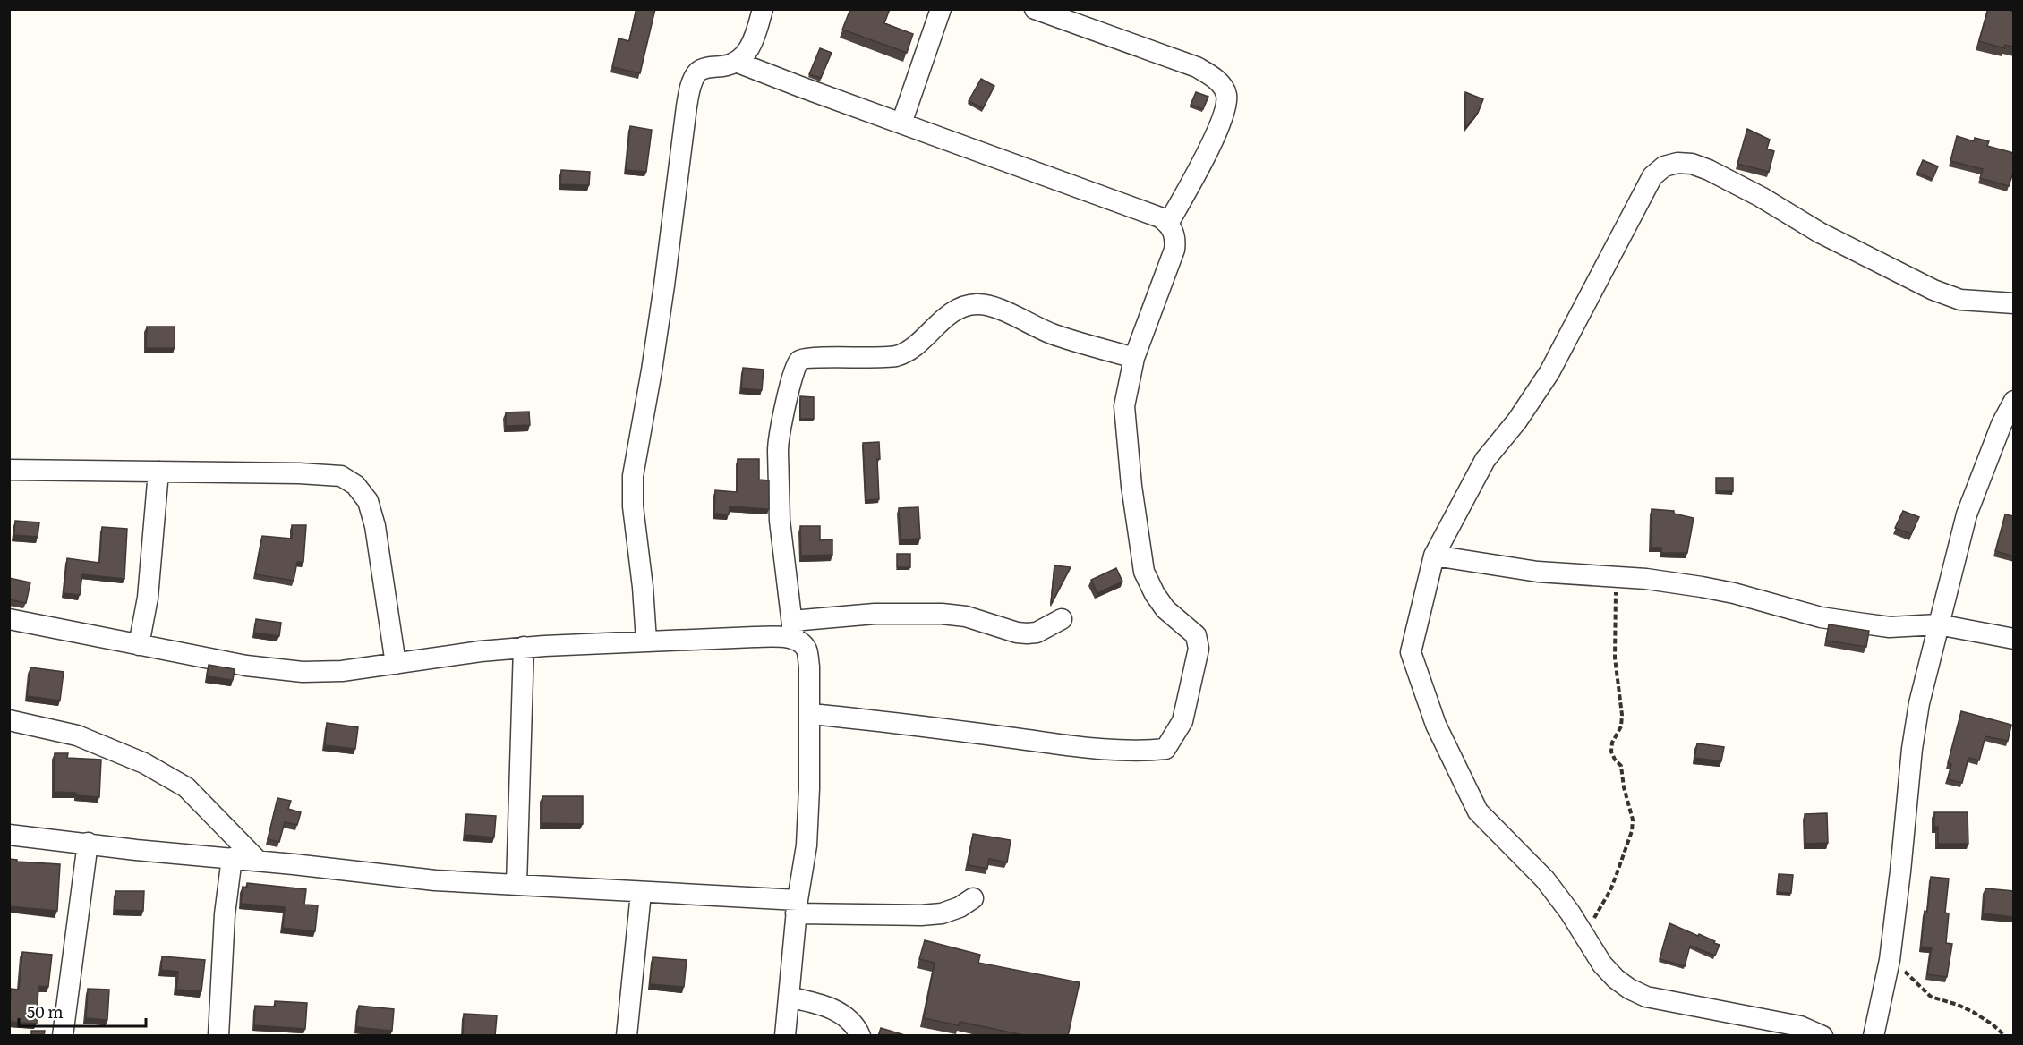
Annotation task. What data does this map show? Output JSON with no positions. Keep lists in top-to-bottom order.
{
  "scale_bar": "50 m"
}
